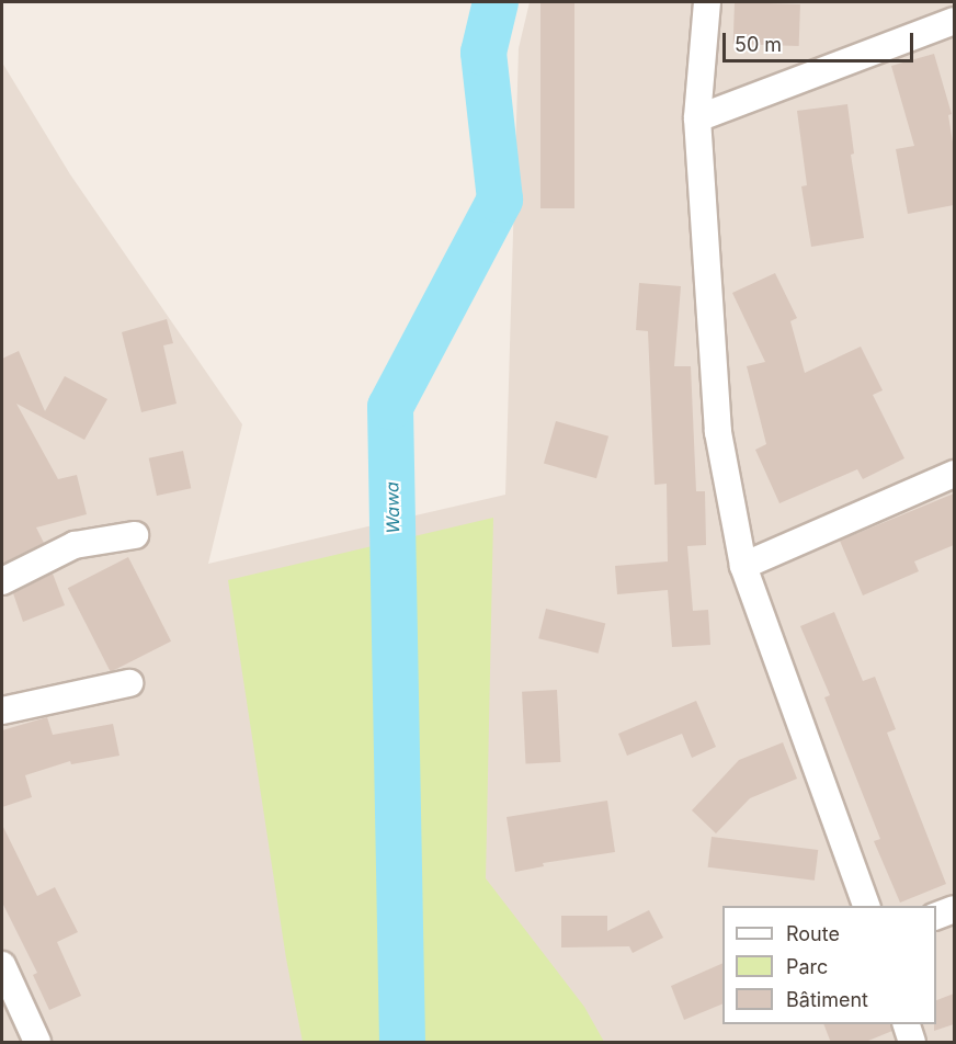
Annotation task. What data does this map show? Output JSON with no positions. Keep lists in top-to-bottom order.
{
  "water": ["Wawa"],
  "legend": ["Route", "Parc", "Bâtiment"],
  "scale_bar": "50 m"
}
